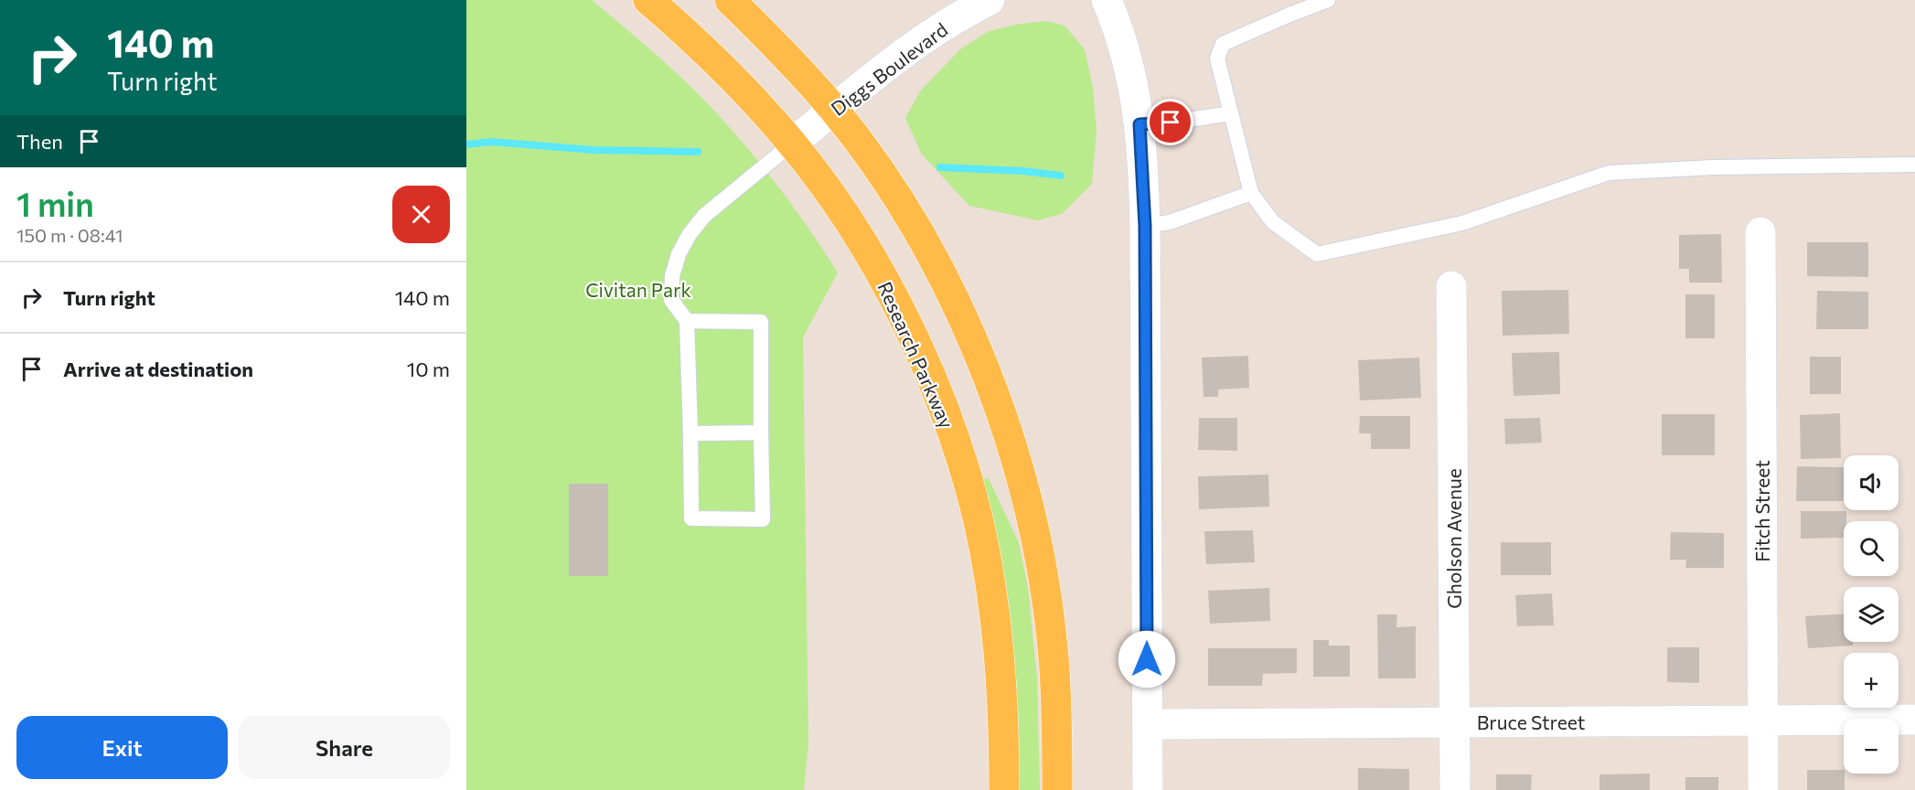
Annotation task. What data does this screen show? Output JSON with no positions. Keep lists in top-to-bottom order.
{
  "streets": {
    "main road": ["Research Parkway"],
    "street": [
      "Diggs Boulevard",
      "Fitch Street",
      "Gholson Avenue",
      "Bruce Street"
    ]
  },
  "crossings": [
    ["Diggs Boulevard", "Research Parkway"],
    ["Fitch Street", "Bruce Street"],
    ["Gholson Avenue", "Bruce Street"]
  ],
  "parks": ["Civitan Park"],
  "page": {
    "turn": ["140 m", "Turn right"],
    "then": "Then",
    "heading": ["1 min", "150 m · 08:41"],
    "list": [
      {
        "name": "Turn right",
        "value": "140 m"
      },
      {
        "name": "Arrive at destination",
        "value": "10 m"
      }
    ],
    "map_buttons": ["+", "−"],
    "buttons": ["Exit", "Share"]
  }
}
